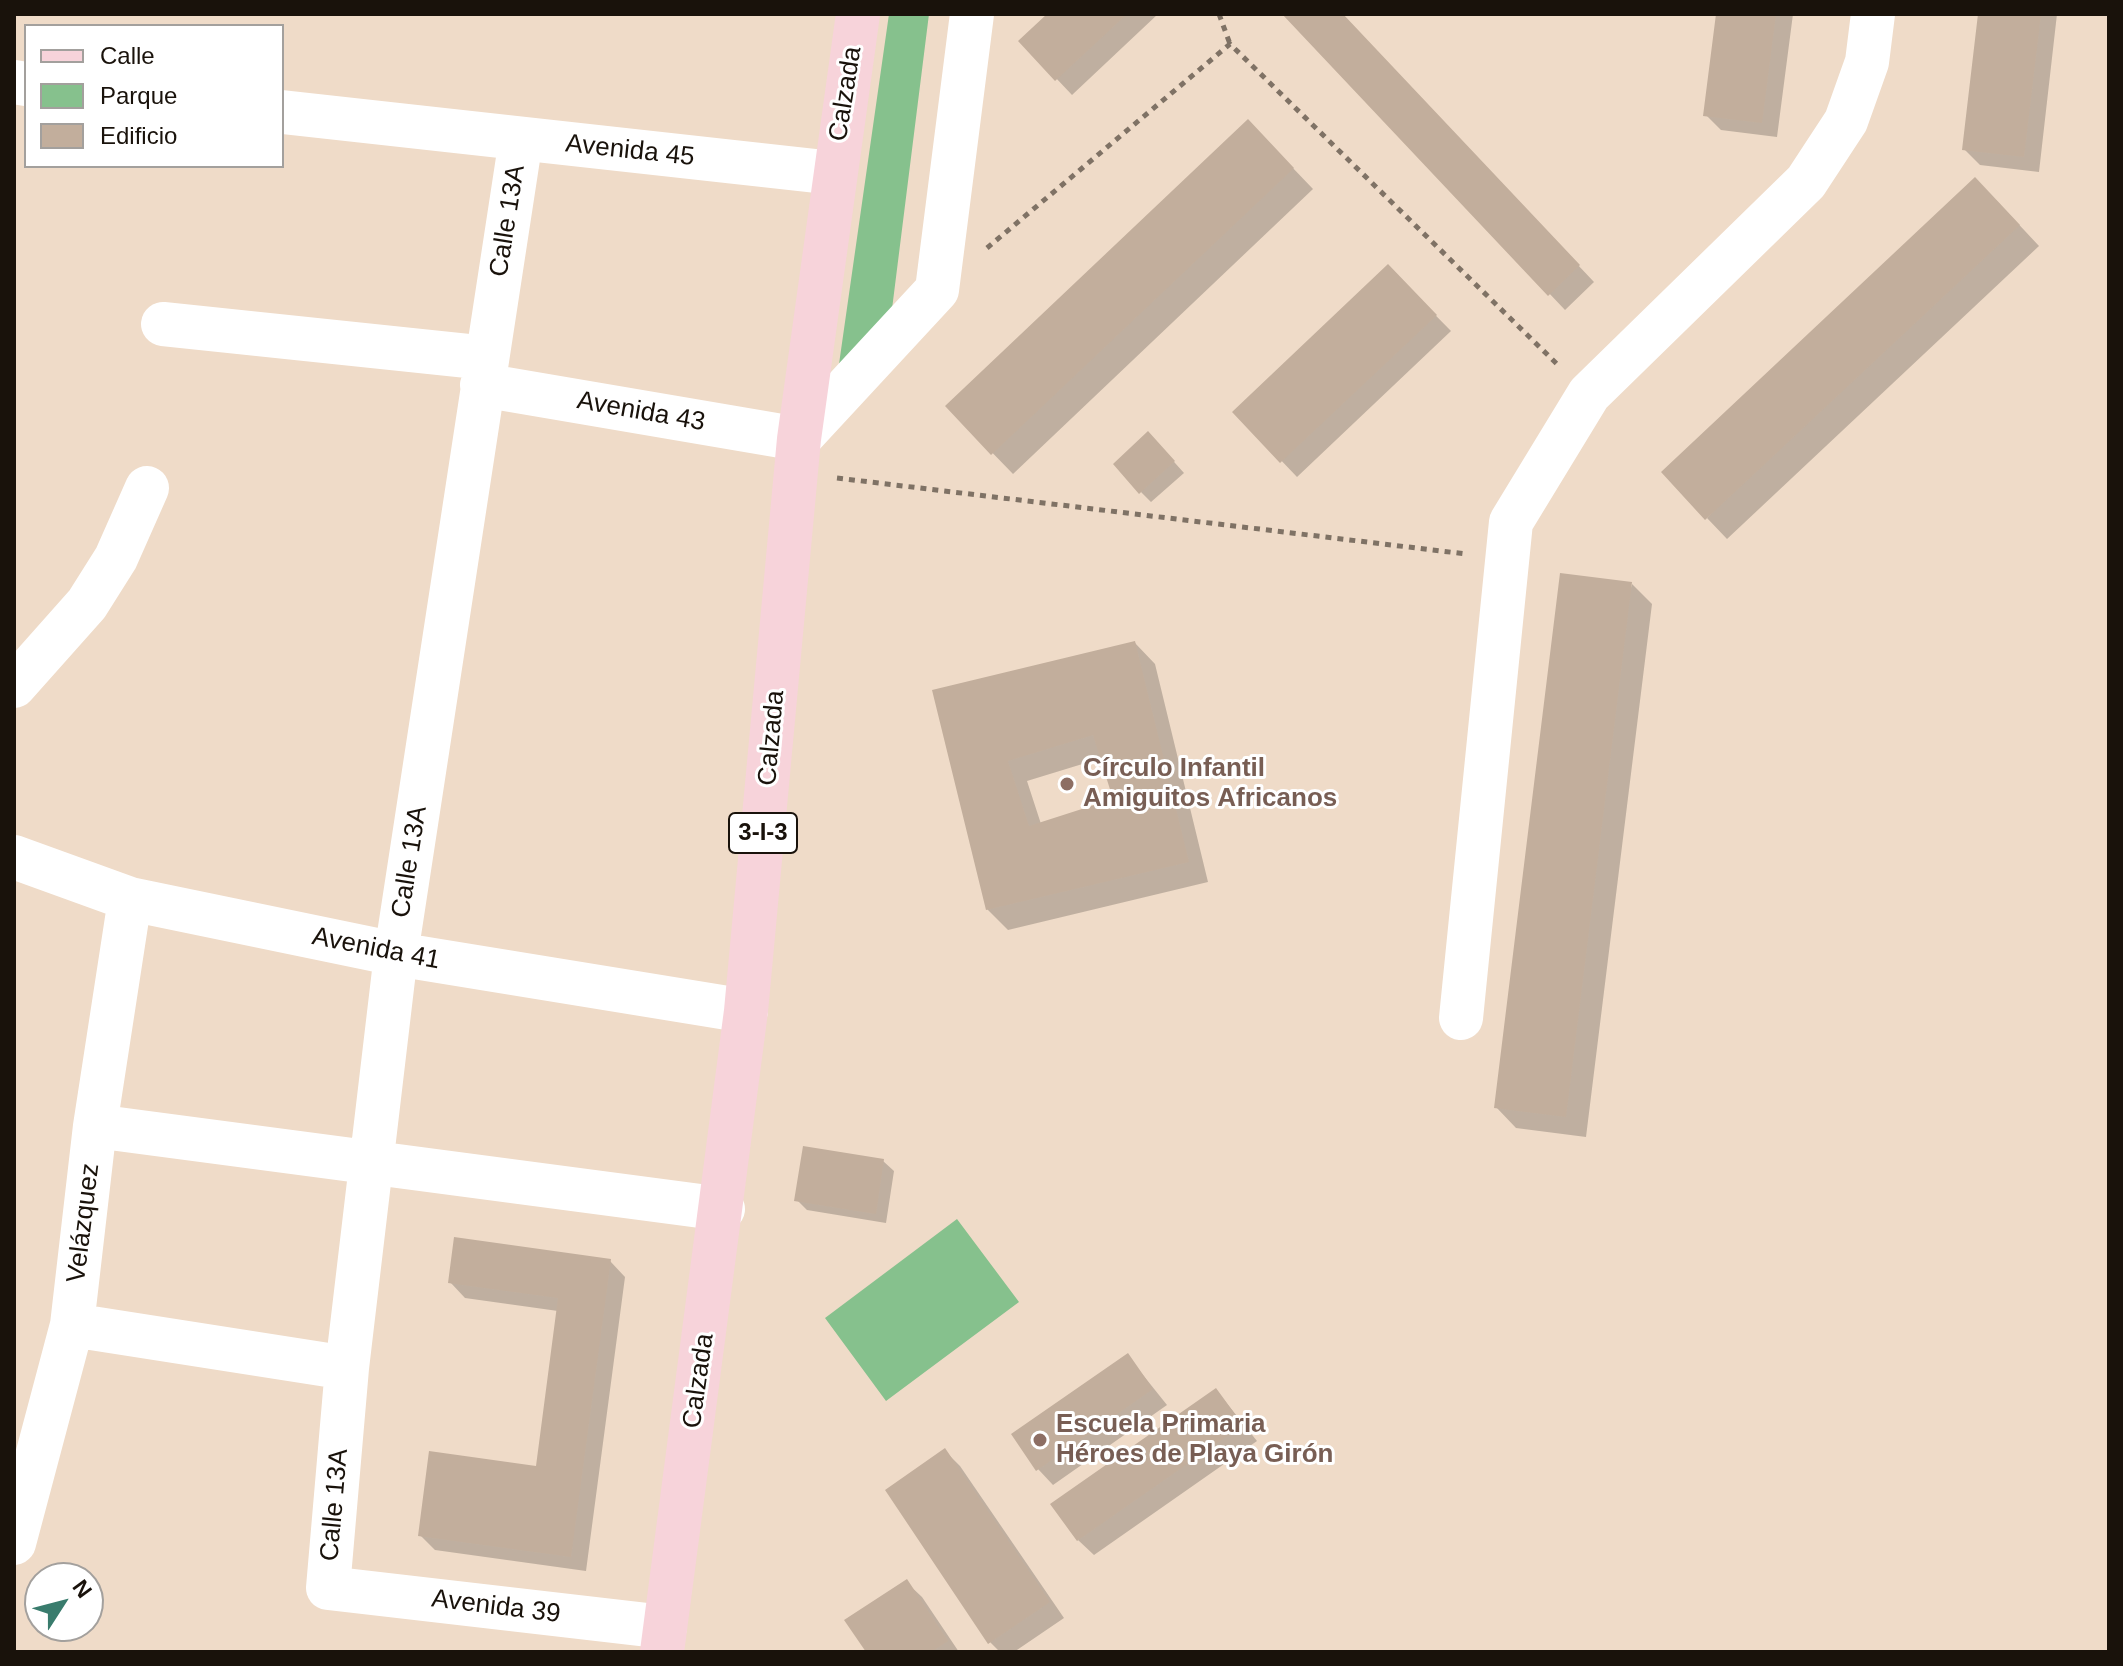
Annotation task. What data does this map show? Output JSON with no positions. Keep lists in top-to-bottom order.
{
  "streets": {
    "main road": ["Calzada", "3-I-3"],
    "street": [
      "Avenida 45",
      "Calle 13A",
      "Avenida 43",
      "Avenida 41",
      "Velázquez",
      "Avenida 39"
    ]
  },
  "crossings": [
    ["Calzada", "Avenida 45"],
    ["Calzada", "Avenida 43"],
    ["Calzada", "Avenida 41"],
    ["Calzada", "Avenida 39"],
    ["Avenida 45", "Calle 13A"],
    ["Calle 13A", "Avenida 43"],
    ["Calle 13A", "Avenida 41"],
    ["Calle 13A", "Avenida 39"],
    ["Avenida 41", "Velázquez"]
  ],
  "places": ["Círculo Infantil Amiguitos Africanos", "Escuela Primaria Héroes de Playa Girón"],
  "legend": ["Calle", "Parque", "Edificio"],
  "north": "top right"
}
